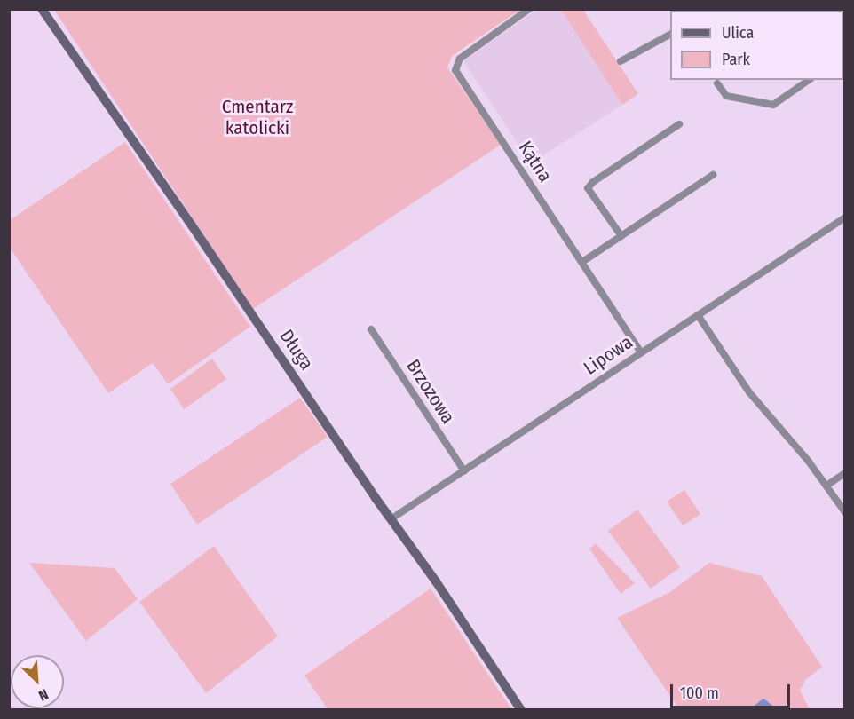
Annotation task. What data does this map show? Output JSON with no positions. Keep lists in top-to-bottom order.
{
  "streets": {
    "street": [
      "Kątna",
      "Długa",
      "Lipowa",
      "Brzozowa"
    ]
  },
  "crossings": [
    ["Kątna", "Lipowa"],
    ["Długa", "Lipowa"],
    ["Lipowa", "Brzozowa"]
  ],
  "parks": ["Cmentarz katolicki"],
  "legend": ["Ulica", "Park"],
  "scale_bar": "100 m",
  "north": "bottom right"
}
